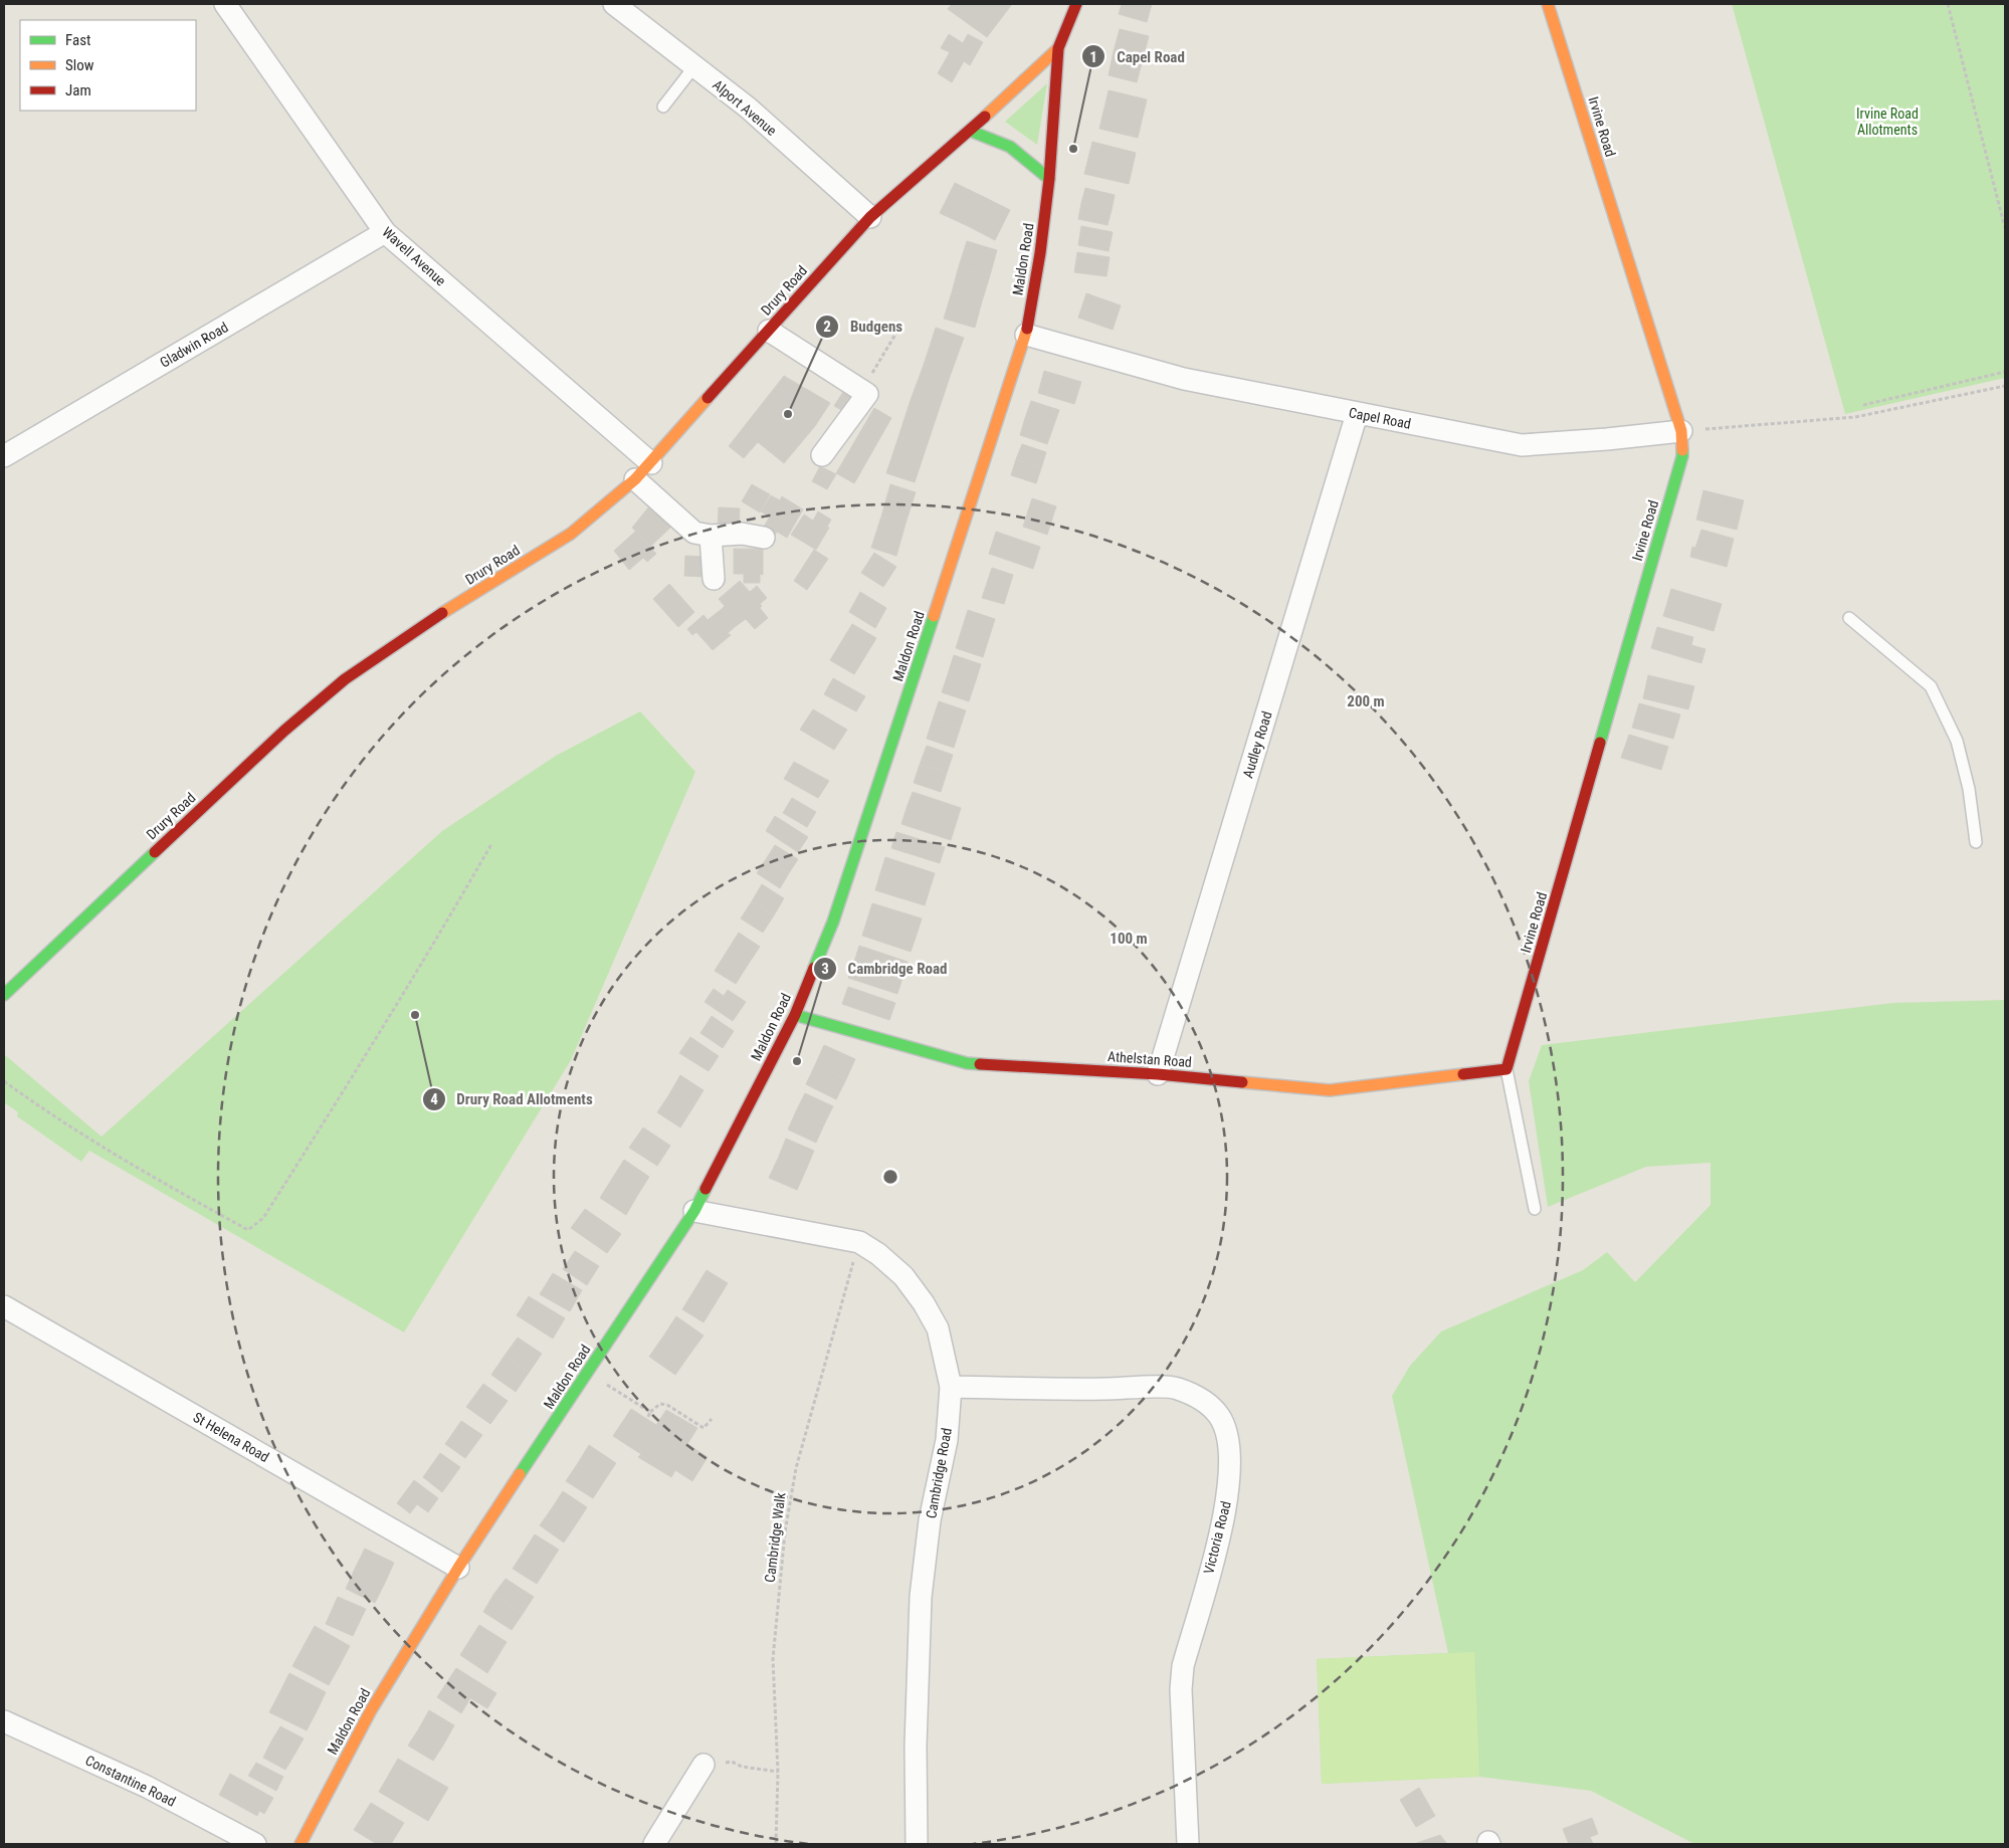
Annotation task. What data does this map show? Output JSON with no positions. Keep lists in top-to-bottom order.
{
  "streets": {
    "main road": [
      "Irvine Road",
      "Maldon Road",
      "Drury Road",
      "Athelstan Road"
    ],
    "street": [
      "Alport Avenue",
      "Wavell Avenue",
      "Gladwin Road",
      "Capel Road",
      "Audley Road",
      "St Helena Road",
      "Cambridge Road",
      "Victoria Road",
      "Constantine Road"
    ],
    "path": ["Cambridge Walk"]
  },
  "crossings": [
    ["Alport Avenue", "Drury Road"],
    ["Irvine Road", "Capel Road"],
    ["Irvine Road", "Athelstan Road"],
    ["Wavell Avenue", "Drury Road"],
    ["Wavell Avenue", "Gladwin Road"],
    ["Maldon Road", "Drury Road"],
    ["Maldon Road", "Capel Road"],
    ["Maldon Road", "Athelstan Road"],
    ["Maldon Road", "St Helena Road"],
    ["Maldon Road", "Cambridge Road"],
    ["Capel Road", "Audley Road"],
    ["Audley Road", "Athelstan Road"],
    ["Cambridge Road", "Cambridge Walk"],
    ["Cambridge Road", "Victoria Road"]
  ],
  "parks": ["Irvine Road Allotments"],
  "places": [
    "Capel Road",
    "Budgens",
    "Drury Road Allotments",
    "Cambridge Road"
  ],
  "legend": ["Fast", "Slow", "Jam"],
  "rings": ["200 m", "100 m"]
}
